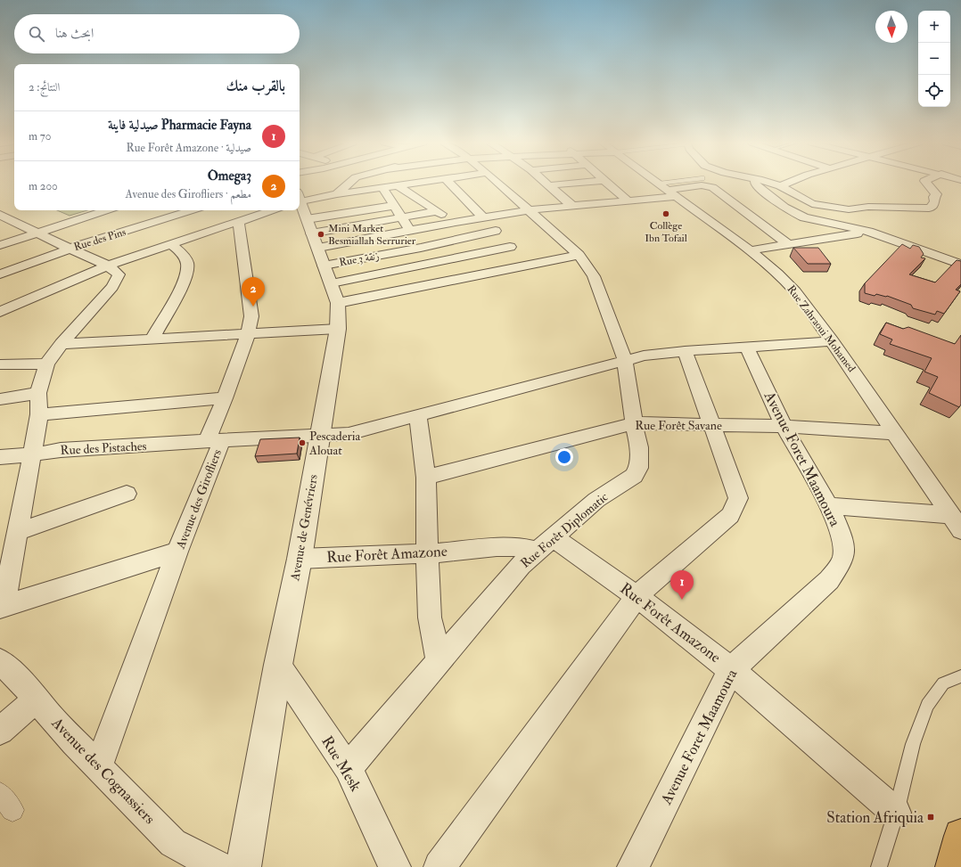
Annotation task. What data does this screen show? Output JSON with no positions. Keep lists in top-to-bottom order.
{
  "streets": {
    "street": [
      "Rue des Pins",
      "Rue 3 زنقة",
      "Rue Zahraoui Mohamed",
      "Rue Forêt Savane",
      "Rue des Pistaches",
      "Avenue Foret Maamoura",
      "Avenue des Girofliers",
      "Avenue de Genévriers",
      "Rue Forêt Diplomatic",
      "Rue Forêt Amazone",
      "Rue Mesk",
      "Avenue des Cognassiers"
    ]
  },
  "crossings": [
    ["Rue 3 زنقة", "Avenue de Genévriers"],
    ["Rue Zahraoui Mohamed", "Rue Forêt Savane"],
    ["Rue Zahraoui Mohamed", "Rue des Pistaches"],
    ["Rue Forêt Savane", "Avenue Foret Maamoura"],
    ["Rue Forêt Savane", "Rue Forêt Diplomatic"],
    ["Rue des Pistaches", "Avenue Foret Maamoura"],
    ["Rue des Pistaches", "Avenue des Girofliers"],
    ["Rue des Pistaches", "Avenue de Genévriers"],
    ["Rue des Pistaches", "Rue Forêt Diplomatic"],
    ["Avenue Foret Maamoura", "Rue Forêt Amazone"],
    ["Avenue des Girofliers", "Avenue des Cognassiers"],
    ["Avenue de Genévriers", "Rue Forêt Amazone"],
    ["Avenue de Genévriers", "Rue Mesk"],
    ["Rue Forêt Diplomatic", "Rue Forêt Amazone"],
    ["Rue Forêt Diplomatic", "Rue Mesk"]
  ],
  "places": {
    "other": ["Collège Ibn Tofail", "Mini Market Besmiallah Serrurier", "Pescaderia Alouat"],
    "transit": ["Station Afriquia"]
  },
  "north": "bottom",
  "page": {
    "map_buttons": ["+", "−"],
    "search": "ابحث هنا",
    "heading": ["بالقرب منك", "النتائج: 2"],
    "list": [
      {
        "mark": "1",
        "name": "Pharmacie Fayna صيدلية فاينة",
        "note": "صيدلية · Rue Forêt Amazone",
        "value": "70 m"
      },
      {
        "mark": "2",
        "name": "Omega3",
        "note": "مطعم · Avenue des Girofliers",
        "value": "200 m"
      }
    ],
    "pins": ["2", "1"]
  }
}
